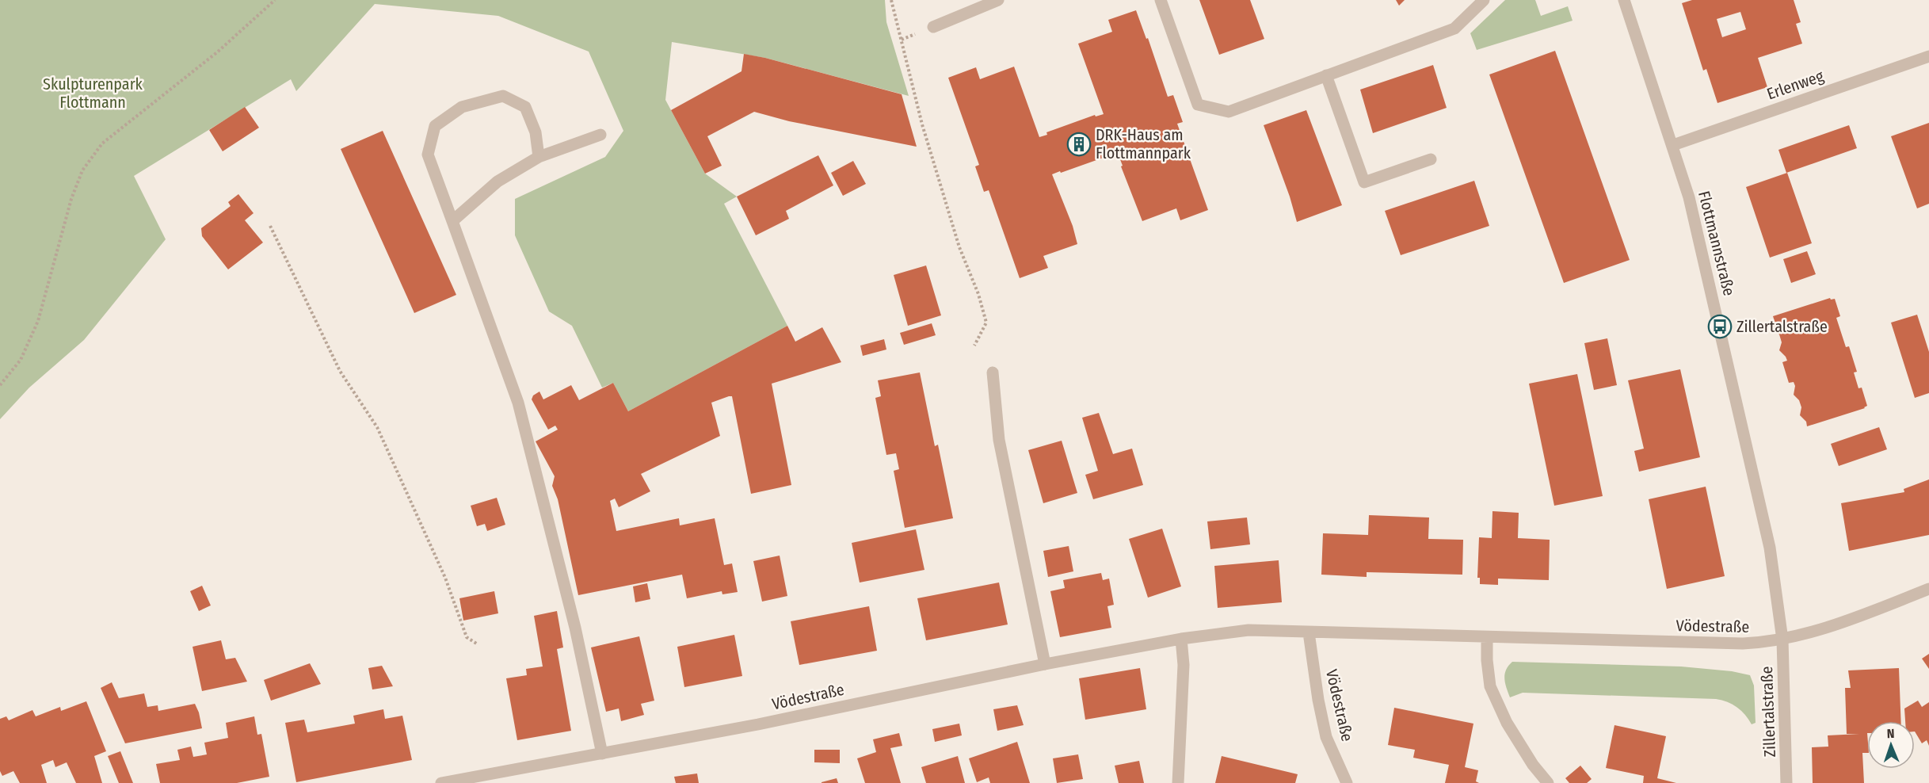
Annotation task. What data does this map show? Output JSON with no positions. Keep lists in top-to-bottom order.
{
  "streets": {
    "street": [
      "Erlenweg",
      "Flottmannstraße",
      "Vödestraße",
      "Zillertalstraße"
    ]
  },
  "crossings": [
    ["Erlenweg", "Flottmannstraße"],
    ["Flottmannstraße", "Vödestraße"],
    ["Flottmannstraße", "Zillertalstraße"],
    ["Vödestraße", "Zillertalstraße"]
  ],
  "parks": ["Skulpturenpark Flottmann"],
  "places": {
    "building": ["DRK-Haus am Flottmannpark"],
    "bus stop": ["Zillertalstraße"]
  },
  "north": "top"
}
